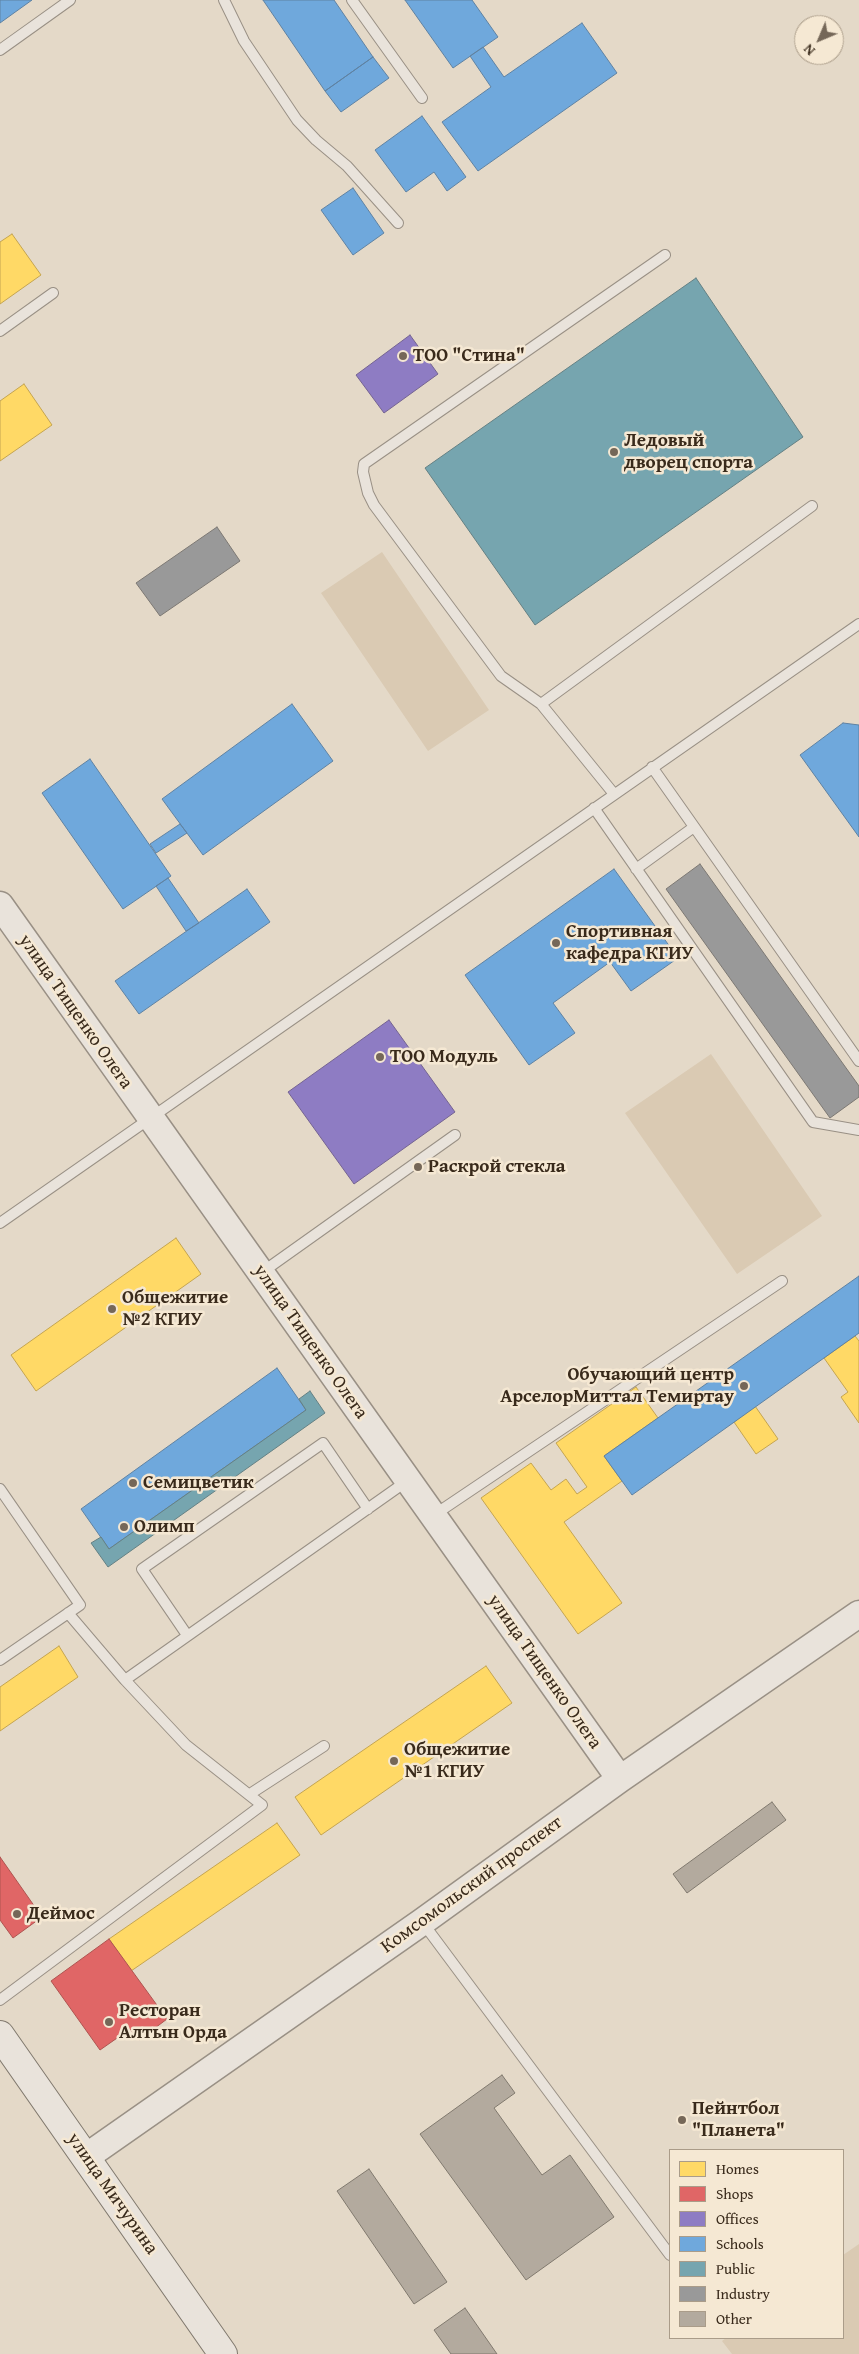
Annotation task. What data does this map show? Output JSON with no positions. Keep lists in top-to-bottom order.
{
  "streets": {
    "main road": ["улица Мичурина"],
    "street": ["улица Тищенко Олега", "Комсомольский проспект"]
  },
  "crossings": [
    ["улица Тищенко Олега", "Комсомольский проспект"],
    ["Комсомольский проспект", "улица Мичурина"]
  ],
  "places": [
    "ТОО \"Стина\"",
    "Ледовый дворец спорта",
    "Спортивная кафедра КГИУ",
    "ТОО Модуль",
    "Раскрой стекла",
    "Общежитие №2 КГИУ",
    "Обучающий центр АрселорМиттал Темиртау",
    "Семицветик",
    "Олимп",
    "Общежитие №1 КГИУ",
    "Деймос",
    "Ресторан Алтын Орда",
    "Пейнтбол \"Планета\""
  ],
  "legend": [
    "Homes",
    "Shops",
    "Offices",
    "Schools",
    "Public",
    "Industry",
    "Other"
  ],
  "north": "bottom left"
}
